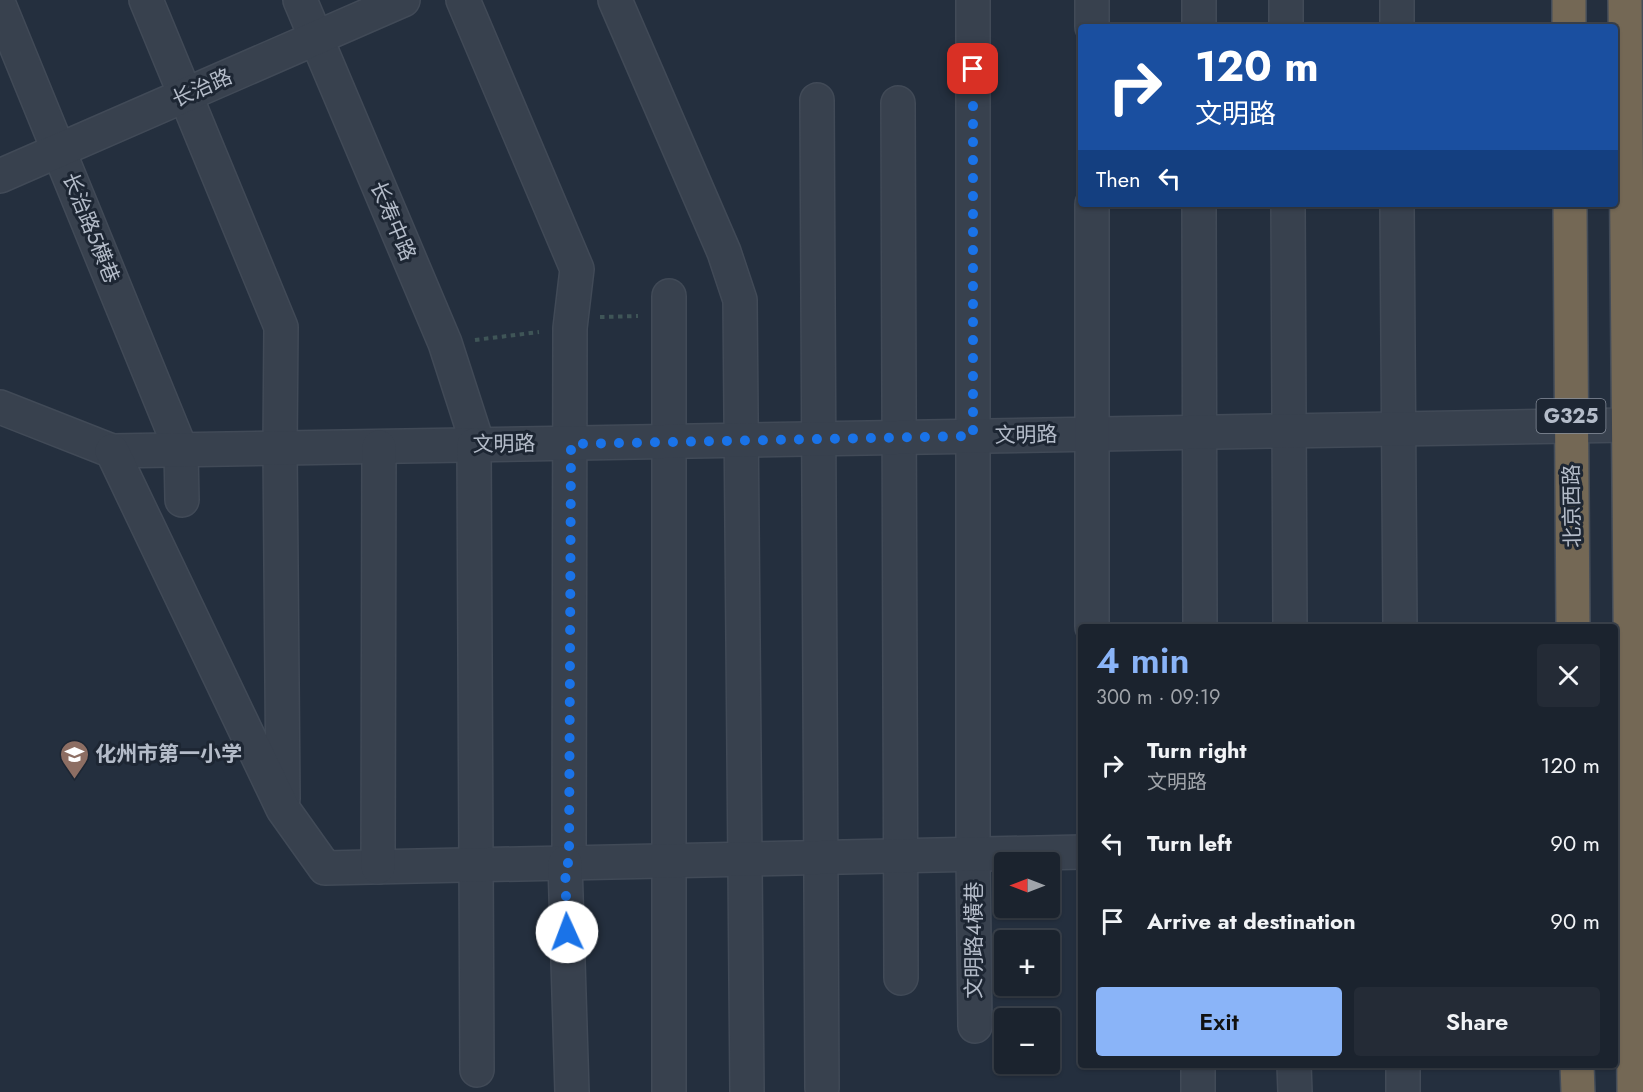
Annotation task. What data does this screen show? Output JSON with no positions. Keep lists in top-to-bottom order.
{
  "streets": {
    "highway": ["G325", "北京西路"],
    "street": [
      "长治路",
      "长寿中路",
      "长治路5横巷",
      "文明路",
      "文明路4橫巷"
    ]
  },
  "crossings": [
    ["长治路", "长寿中路"],
    ["长治路", "长治路5横巷"],
    ["长寿中路", "文明路"],
    ["长治路5横巷", "文明路"],
    ["G325", "文明路"],
    ["文明路", "北京西路"],
    ["文明路", "文明路4橫巷"]
  ],
  "places": {
    "school or university": ["化州市第一小学"]
  },
  "north": "left",
  "page": {
    "turn": ["120 m", "文明路"],
    "then": "Then",
    "heading": ["4 min", "300 m · 09:19"],
    "list": [
      {
        "name": "Turn right",
        "note": "文明路",
        "value": "120 m"
      },
      {
        "name": "Turn left",
        "value": "90 m"
      },
      {
        "name": "Arrive at destination",
        "value": "90 m"
      }
    ],
    "map_buttons": ["+", "−"],
    "buttons": ["Exit", "Share"]
  }
}
